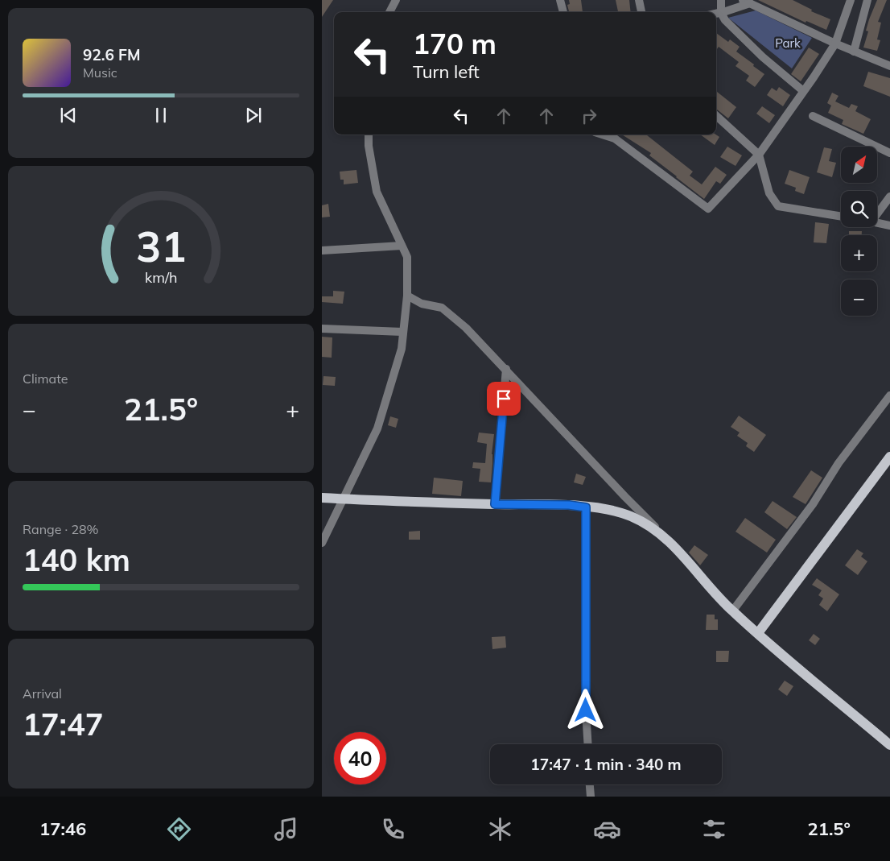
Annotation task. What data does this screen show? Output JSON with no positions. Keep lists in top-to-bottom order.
{
  "parks": ["Park"],
  "north": "top right",
  "page": {
    "turn": ["170 m", "Turn left"],
    "song": ["92.6 FM", "Music"],
    "map_buttons": ["+", "−"],
    "tile": [
      "Climate",
      ["Range · 28%", "140 km"],
      ["Arrival", "17:47"]
    ],
    "heat": ["−", "21.5°", "+"],
    "limit": "40",
    "trip": "17:47 · 1 min · 340 m",
    "tabs": ["17:46", "21.5°"],
    "gauge": ["31", "km/h"]
  }
}
